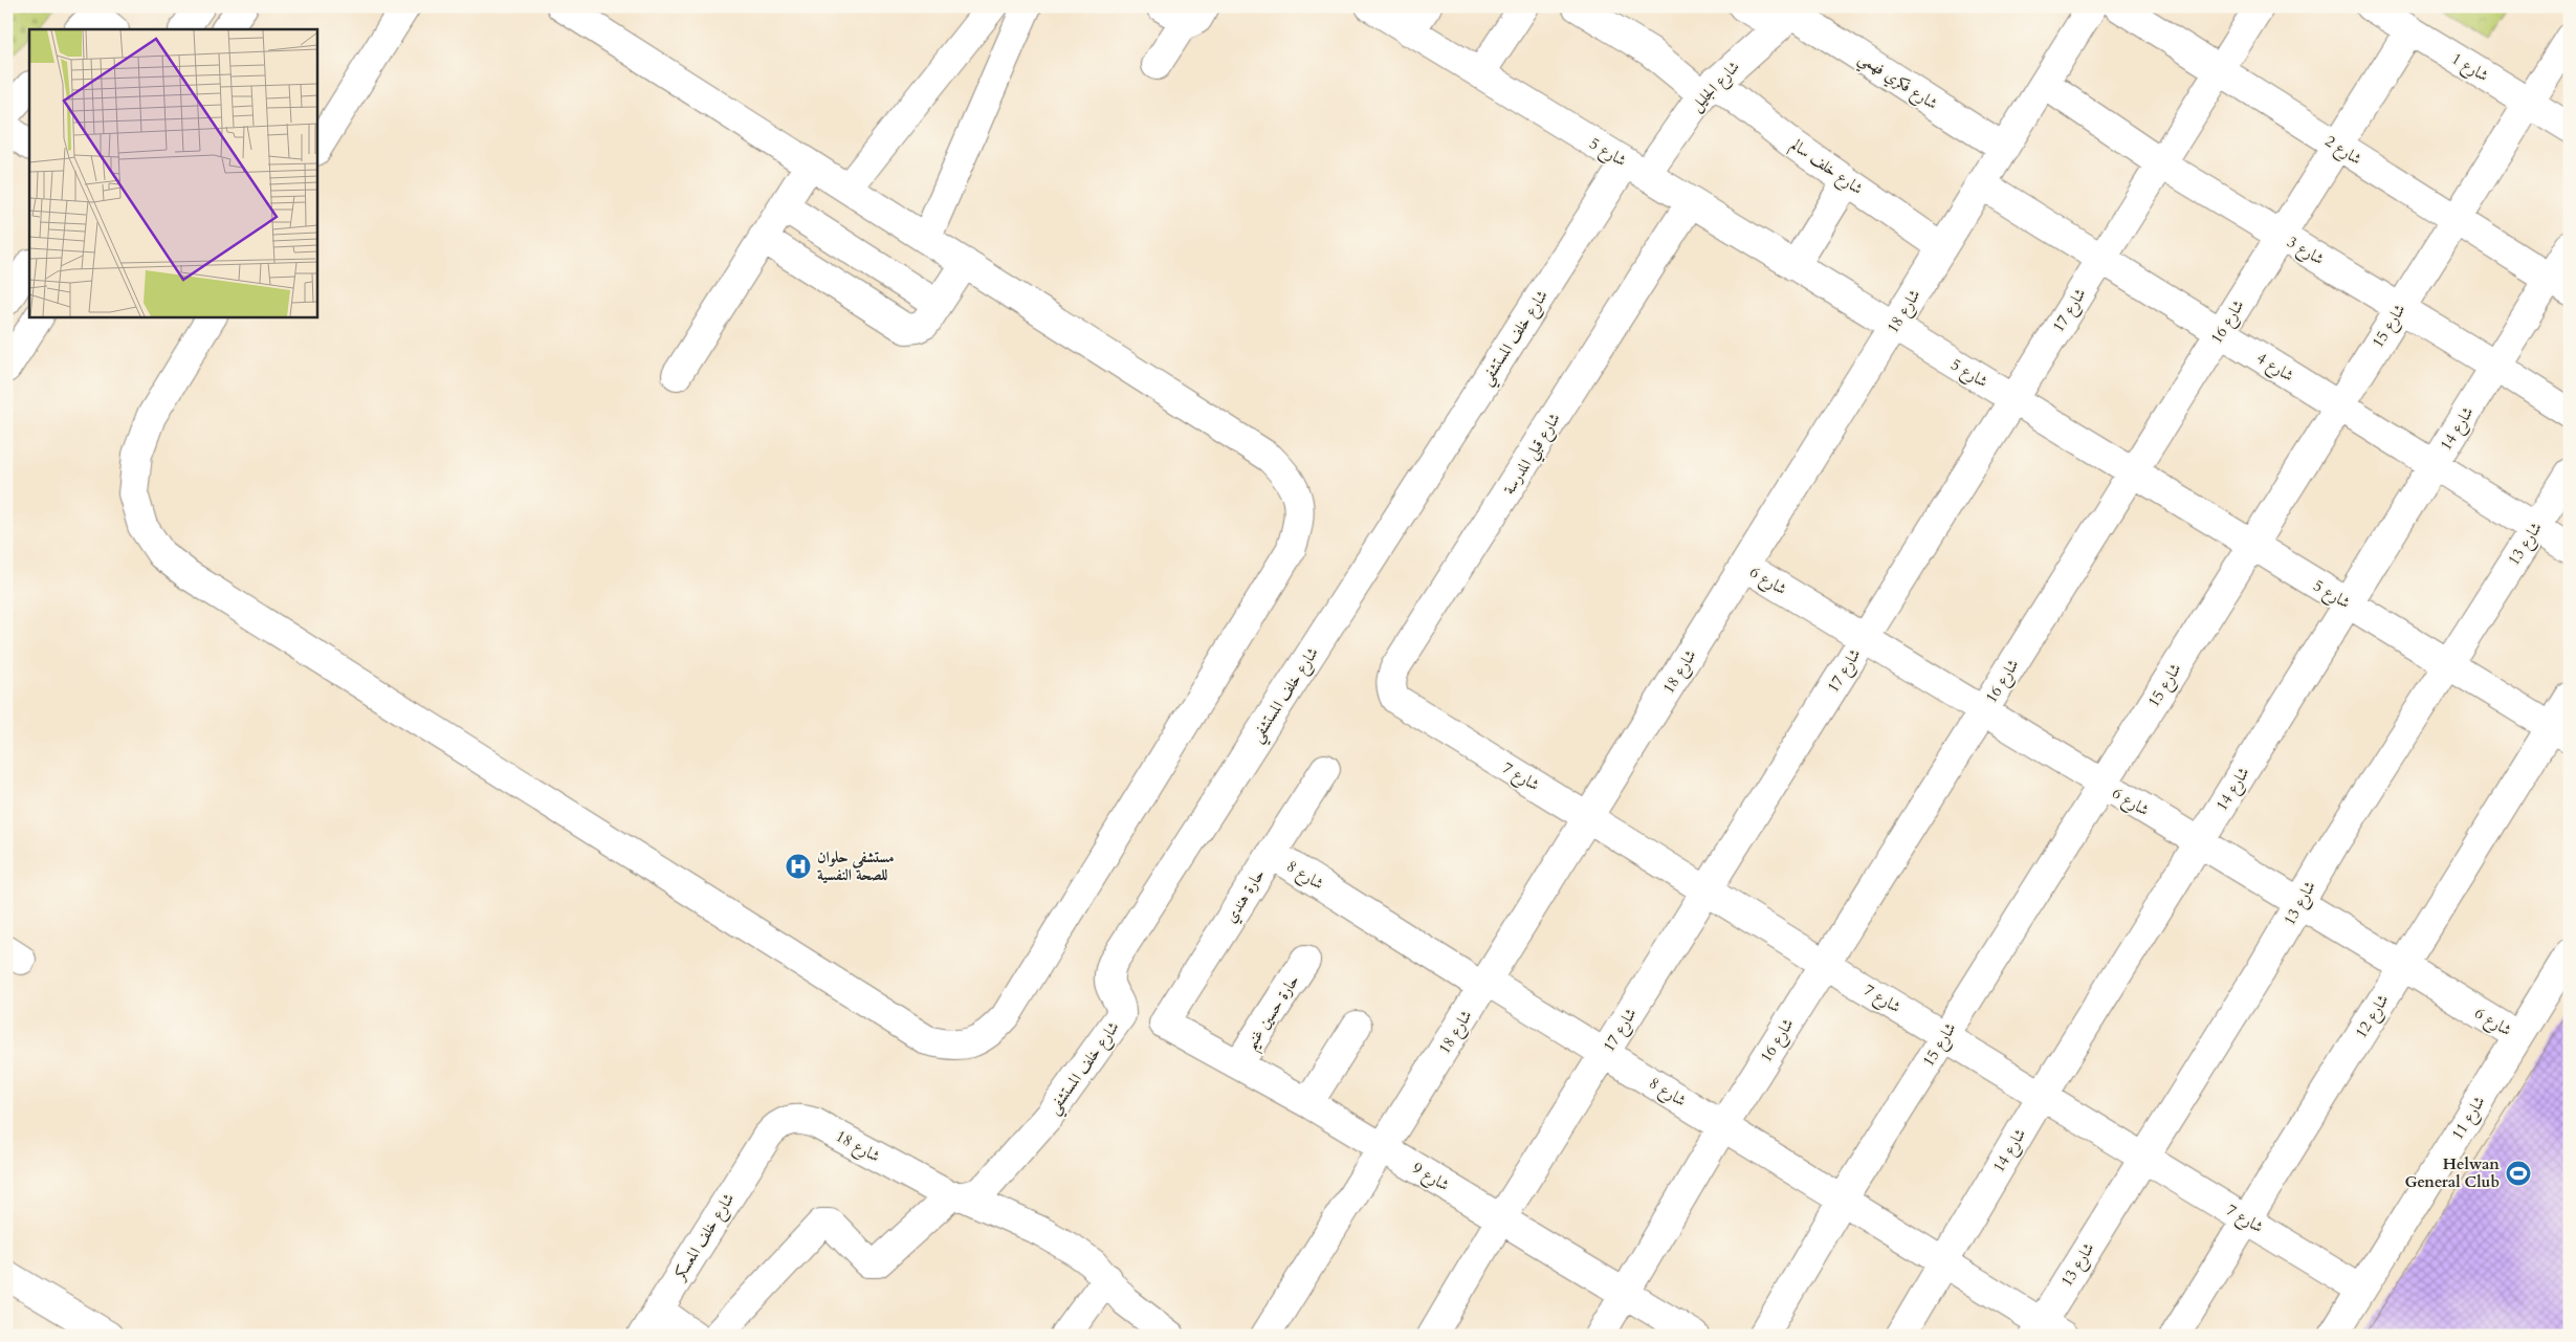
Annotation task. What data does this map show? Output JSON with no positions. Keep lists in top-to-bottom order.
{
  "streets": {
    "street": [
      "شارع 1",
      "شارع فكري فهمي",
      "شارع الجليل",
      "شارع 2",
      "شارع 5",
      "شارع خلف سالم",
      "شارع 3",
      "شارع 17",
      "شارع 18",
      "شارع 16",
      "شارع 15",
      "شارع خلف المستشفي",
      "شارع 4",
      "شارع 14",
      "شارع قبلي المدرسة",
      "شارع 13",
      "شارع 6",
      "شارع 7",
      "شارع 8",
      "حارة هندي",
      "حارة حسين غنيم",
      "شارع 12",
      "شارع 11",
      "شارع 9",
      "شارع خلف المعسكر"
    ]
  },
  "crossings": [
    ["شارع 1", "شارع 16"],
    ["شارع 1", "شارع 15"],
    ["شارع فكري فهمي", "شارع الجليل"],
    ["شارع فكري فهمي", "شارع 18"],
    ["شارع الجليل", "شارع 5"],
    ["شارع الجليل", "شارع خلف سالم"],
    ["شارع الجليل", "شارع خلف المستشفي"],
    ["شارع 2", "شارع 17"],
    ["شارع 2", "شارع 16"],
    ["شارع 2", "شارع 15"],
    ["شارع 2", "شارع 14"],
    ["شارع 5", "شارع 17"],
    ["شارع 5", "شارع 18"],
    ["شارع 5", "شارع 16"],
    ["شارع 5", "شارع 15"],
    ["شارع 5", "شارع خلف المستشفي"],
    ["شارع 5", "شارع 14"],
    ["شارع 5", "شارع قبلي المدرسة"],
    ["شارع 5", "شارع 13"],
    ["شارع 5", "شارع 12"],
    ["شارع خلف سالم", "شارع 18"],
    ["شارع 3", "شارع 17"],
    ["شارع 3", "شارع 18"],
    ["شارع 3", "شارع 16"],
    ["شارع 3", "شارع 15"],
    ["شارع 3", "شارع 14"],
    ["شارع 17", "شارع 4"],
    ["شارع 17", "شارع 6"],
    ["شارع 17", "شارع 7"],
    ["شارع 17", "شارع 8"],
    ["شارع 17", "شارع 9"],
    ["شارع 18", "شارع خلف المستشفي"],
    ["شارع 18", "شارع 4"],
    ["شارع 18", "شارع 6"],
    ["شارع 18", "شارع 7"],
    ["شارع 18", "شارع 8"],
    ["شارع 18", "شارع 9"],
    ["شارع 18", "شارع خلف المعسكر"],
    ["شارع 16", "شارع 4"],
    ["شارع 16", "شارع 6"],
    ["شارع 16", "شارع 7"],
    ["شارع 16", "شارع 8"],
    ["شارع 16", "شارع 9"],
    ["شارع 15", "شارع 4"],
    ["شارع 15", "شارع 6"],
    ["شارع 15", "شارع 7"],
    ["شارع 15", "شارع 8"],
    ["شارع 4", "شارع 14"],
    ["شارع 4", "شارع 13"],
    ["شارع 14", "شارع 6"],
    ["شارع 14", "شارع 7"],
    ["شارع 14", "شارع 8"],
    ["شارع قبلي المدرسة", "شارع 7"],
    ["شارع 13", "شارع 6"],
    ["شارع 13", "شارع 7"],
    ["شارع 13", "شارع 8"],
    ["شارع 6", "شارع 12"],
    ["شارع 6", "شارع 11"],
    ["شارع 7", "شارع 12"],
    ["شارع 7", "شارع 11"],
    ["شارع 8", "حارة هندي"],
    ["حارة هندي", "شارع 9"],
    ["حارة حسين غنيم", "شارع 9"]
  ],
  "places": {
    "hospital": ["مستشفي حلوان للصحة النفسية"],
    "sports": ["Helwan General Club"]
  }
}
